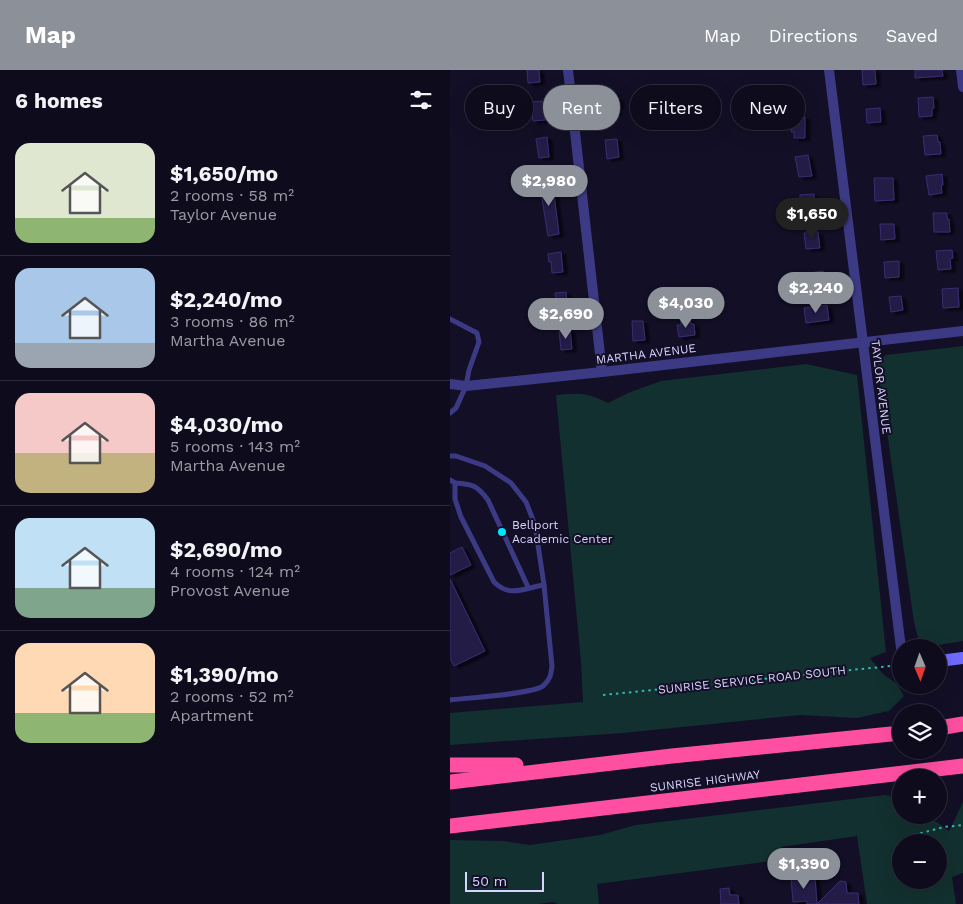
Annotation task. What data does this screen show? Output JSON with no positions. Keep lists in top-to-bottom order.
{
  "streets": {
    "highway": ["SUNRISE HIGHWAY"],
    "street": ["MARTHA AVENUE", "TAYLOR AVENUE"],
    "path": ["SUNRISE SERVICE ROAD SOUTH"]
  },
  "crossings": [
    ["MARTHA AVENUE", "TAYLOR AVENUE"]
  ],
  "places": ["Bellport Academic Center"],
  "scale_bar": "50 m",
  "north": "bottom",
  "page": {
    "header": "Map",
    "nav": ["Map", "Directions", "Saved"],
    "heading": "6 homes",
    "chip": [
      "Buy",
      "Rent",
      "Filters",
      "New"
    ],
    "list": [
      {
        "name": "$1,650/mo",
        "note": "2 rooms · 58 m² · Taylor Avenue"
      },
      {
        "name": "$2,240/mo",
        "note": "3 rooms · 86 m² · Martha Avenue"
      },
      {
        "name": "$4,030/mo",
        "note": "5 rooms · 143 m² · Martha Avenue"
      },
      {
        "name": "$2,690/mo",
        "note": "4 rooms · 124 m² · Provost Avenue"
      },
      {
        "name": "$1,390/mo",
        "note": "2 rooms · 52 m² · Apartment"
      }
    ],
    "price": [
      "$2,980",
      "$1,650",
      "$2,240",
      "$4,030",
      "$2,690",
      "$1,390"
    ],
    "map_buttons": ["+", "−"],
    "scale": "50 m"
  }
}
